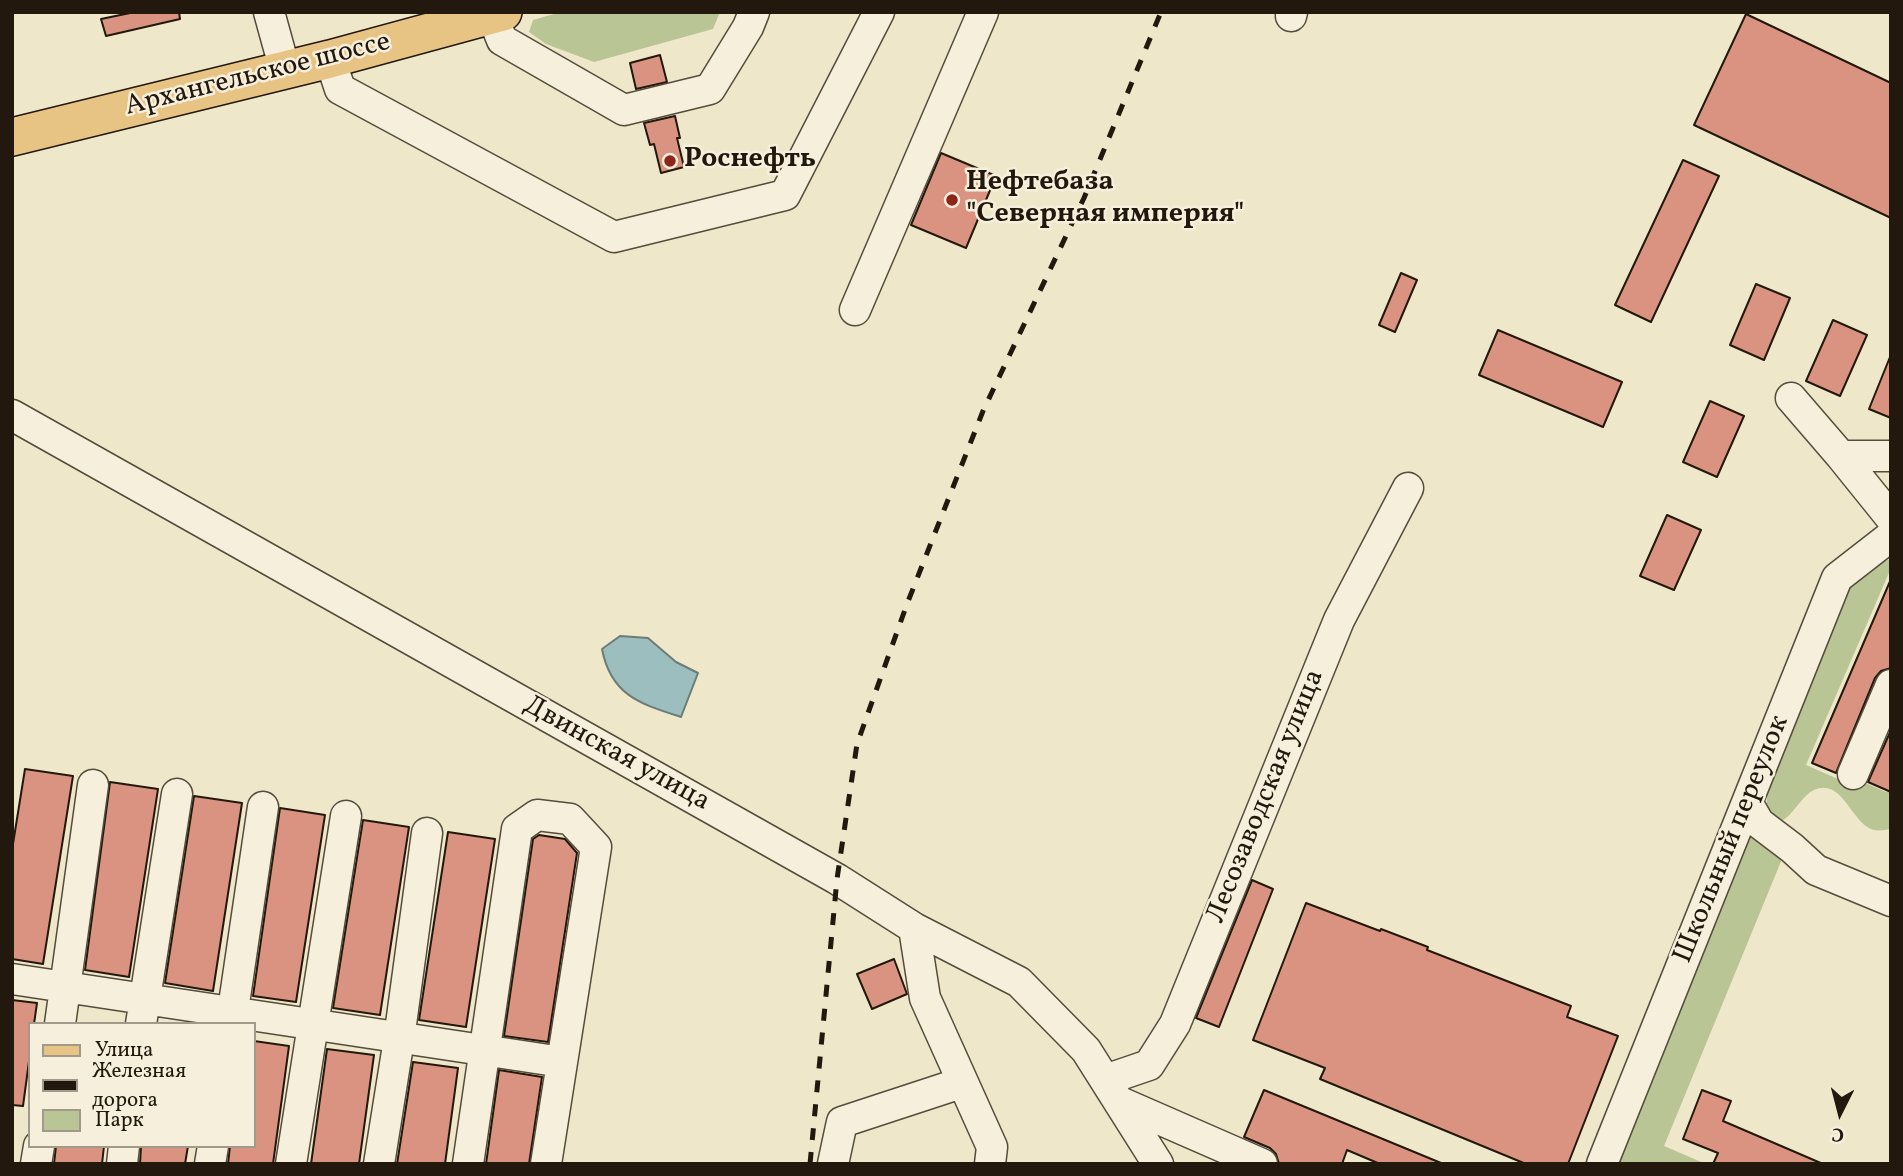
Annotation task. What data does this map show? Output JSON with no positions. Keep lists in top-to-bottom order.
{
  "streets": {
    "main road": ["Архангельское шоссе"],
    "street": ["Двинская улица", "Лесозаводская улица", "Школьный переулок"]
  },
  "crossings": [
    ["Двинская улица", "Лесозаводская улица"]
  ],
  "places": ["Роснефть", "Нефтебаза \"Северная империя\""],
  "legend": ["Улица", "Железная дорога", "Парк"],
  "north": "bottom"
}
